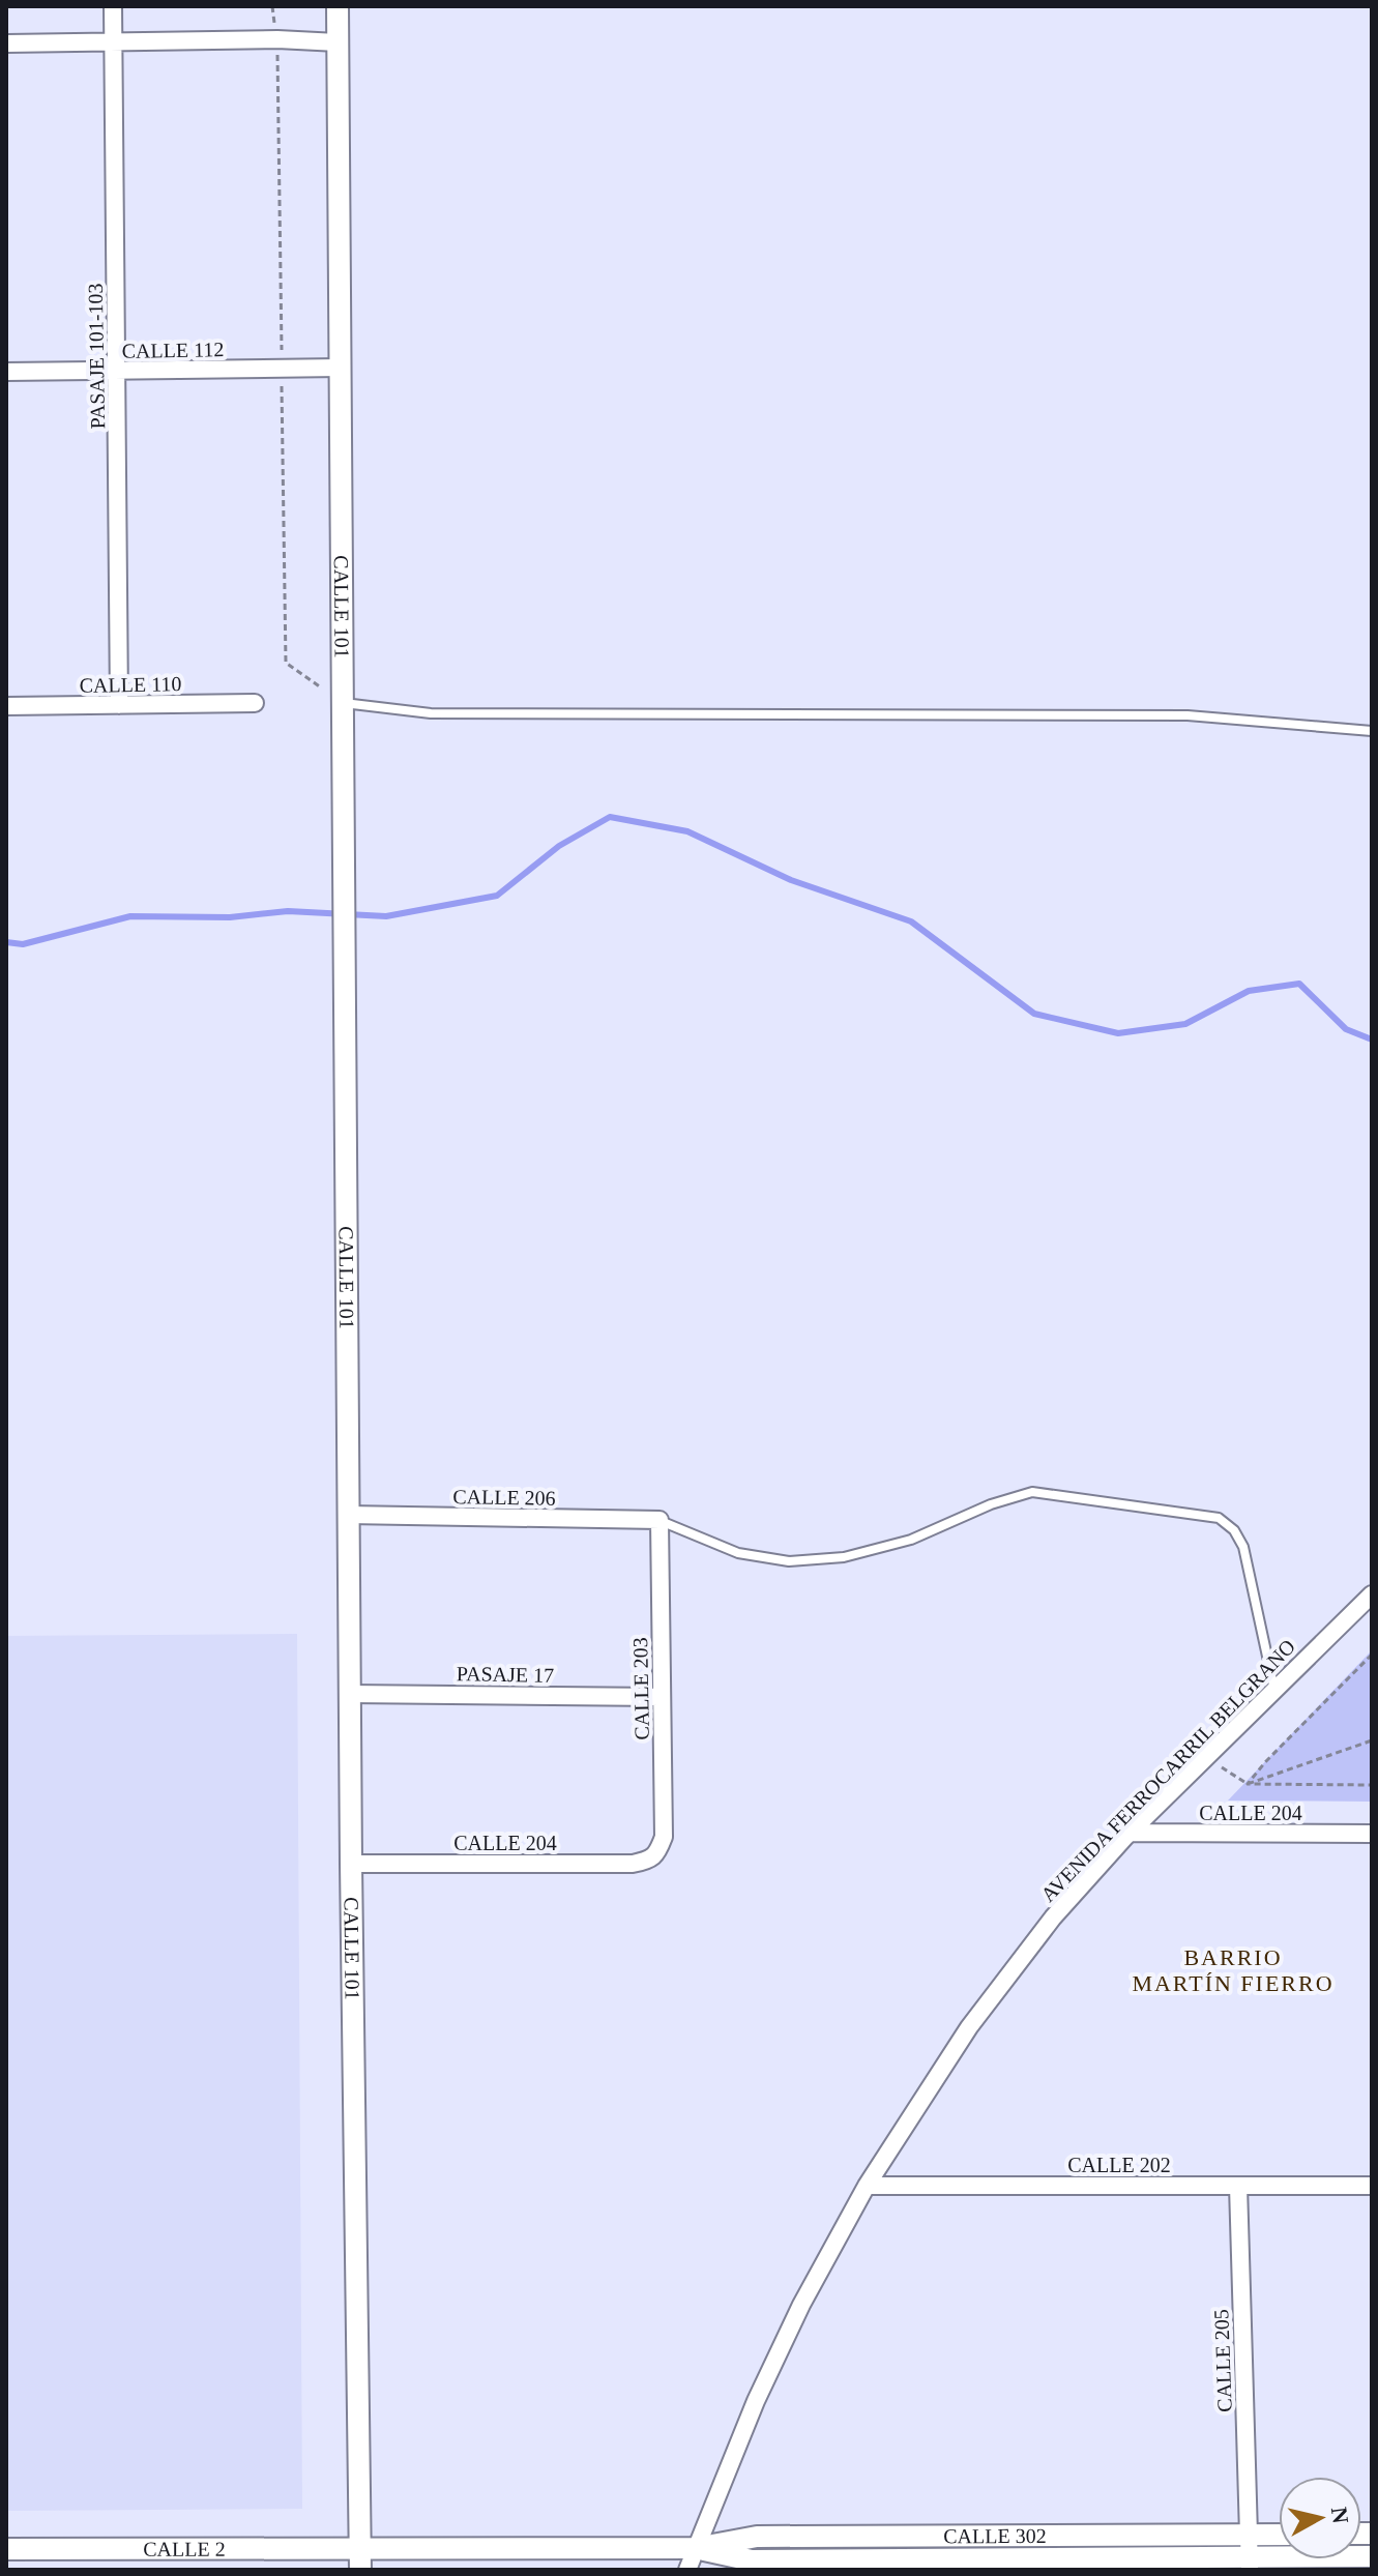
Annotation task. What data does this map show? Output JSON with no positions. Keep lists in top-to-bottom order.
{
  "streets": {
    "street": [
      "CALLE 112",
      "PASAJE 101-103",
      "CALLE 101",
      "CALLE 110",
      "CALLE 206",
      "PASAJE 17",
      "CALLE 203",
      "AVENIDA FERROCARRIL BELGRANO",
      "CALLE 204",
      "CALLE 202",
      "CALLE 205",
      "CALLE 302",
      "CALLE 2"
    ]
  },
  "crossings": [
    ["CALLE 112", "PASAJE 101-103"],
    ["CALLE 112", "CALLE 101"],
    ["PASAJE 101-103", "CALLE 110"],
    ["CALLE 101", "CALLE 206"],
    ["CALLE 101", "PASAJE 17"],
    ["CALLE 101", "CALLE 204"],
    ["CALLE 101", "CALLE 302"],
    ["CALLE 101", "CALLE 2"],
    ["CALLE 206", "CALLE 203"],
    ["PASAJE 17", "CALLE 203"],
    ["CALLE 203", "CALLE 204"],
    ["AVENIDA FERROCARRIL BELGRANO", "CALLE 204"],
    ["AVENIDA FERROCARRIL BELGRANO", "CALLE 202"],
    ["AVENIDA FERROCARRIL BELGRANO", "CALLE 302"],
    ["CALLE 202", "CALLE 205"],
    ["CALLE 205", "CALLE 302"],
    ["CALLE 302", "CALLE 2"]
  ],
  "districts": ["BARRIO MARTÍN FIERRO"],
  "north": "right"
}
